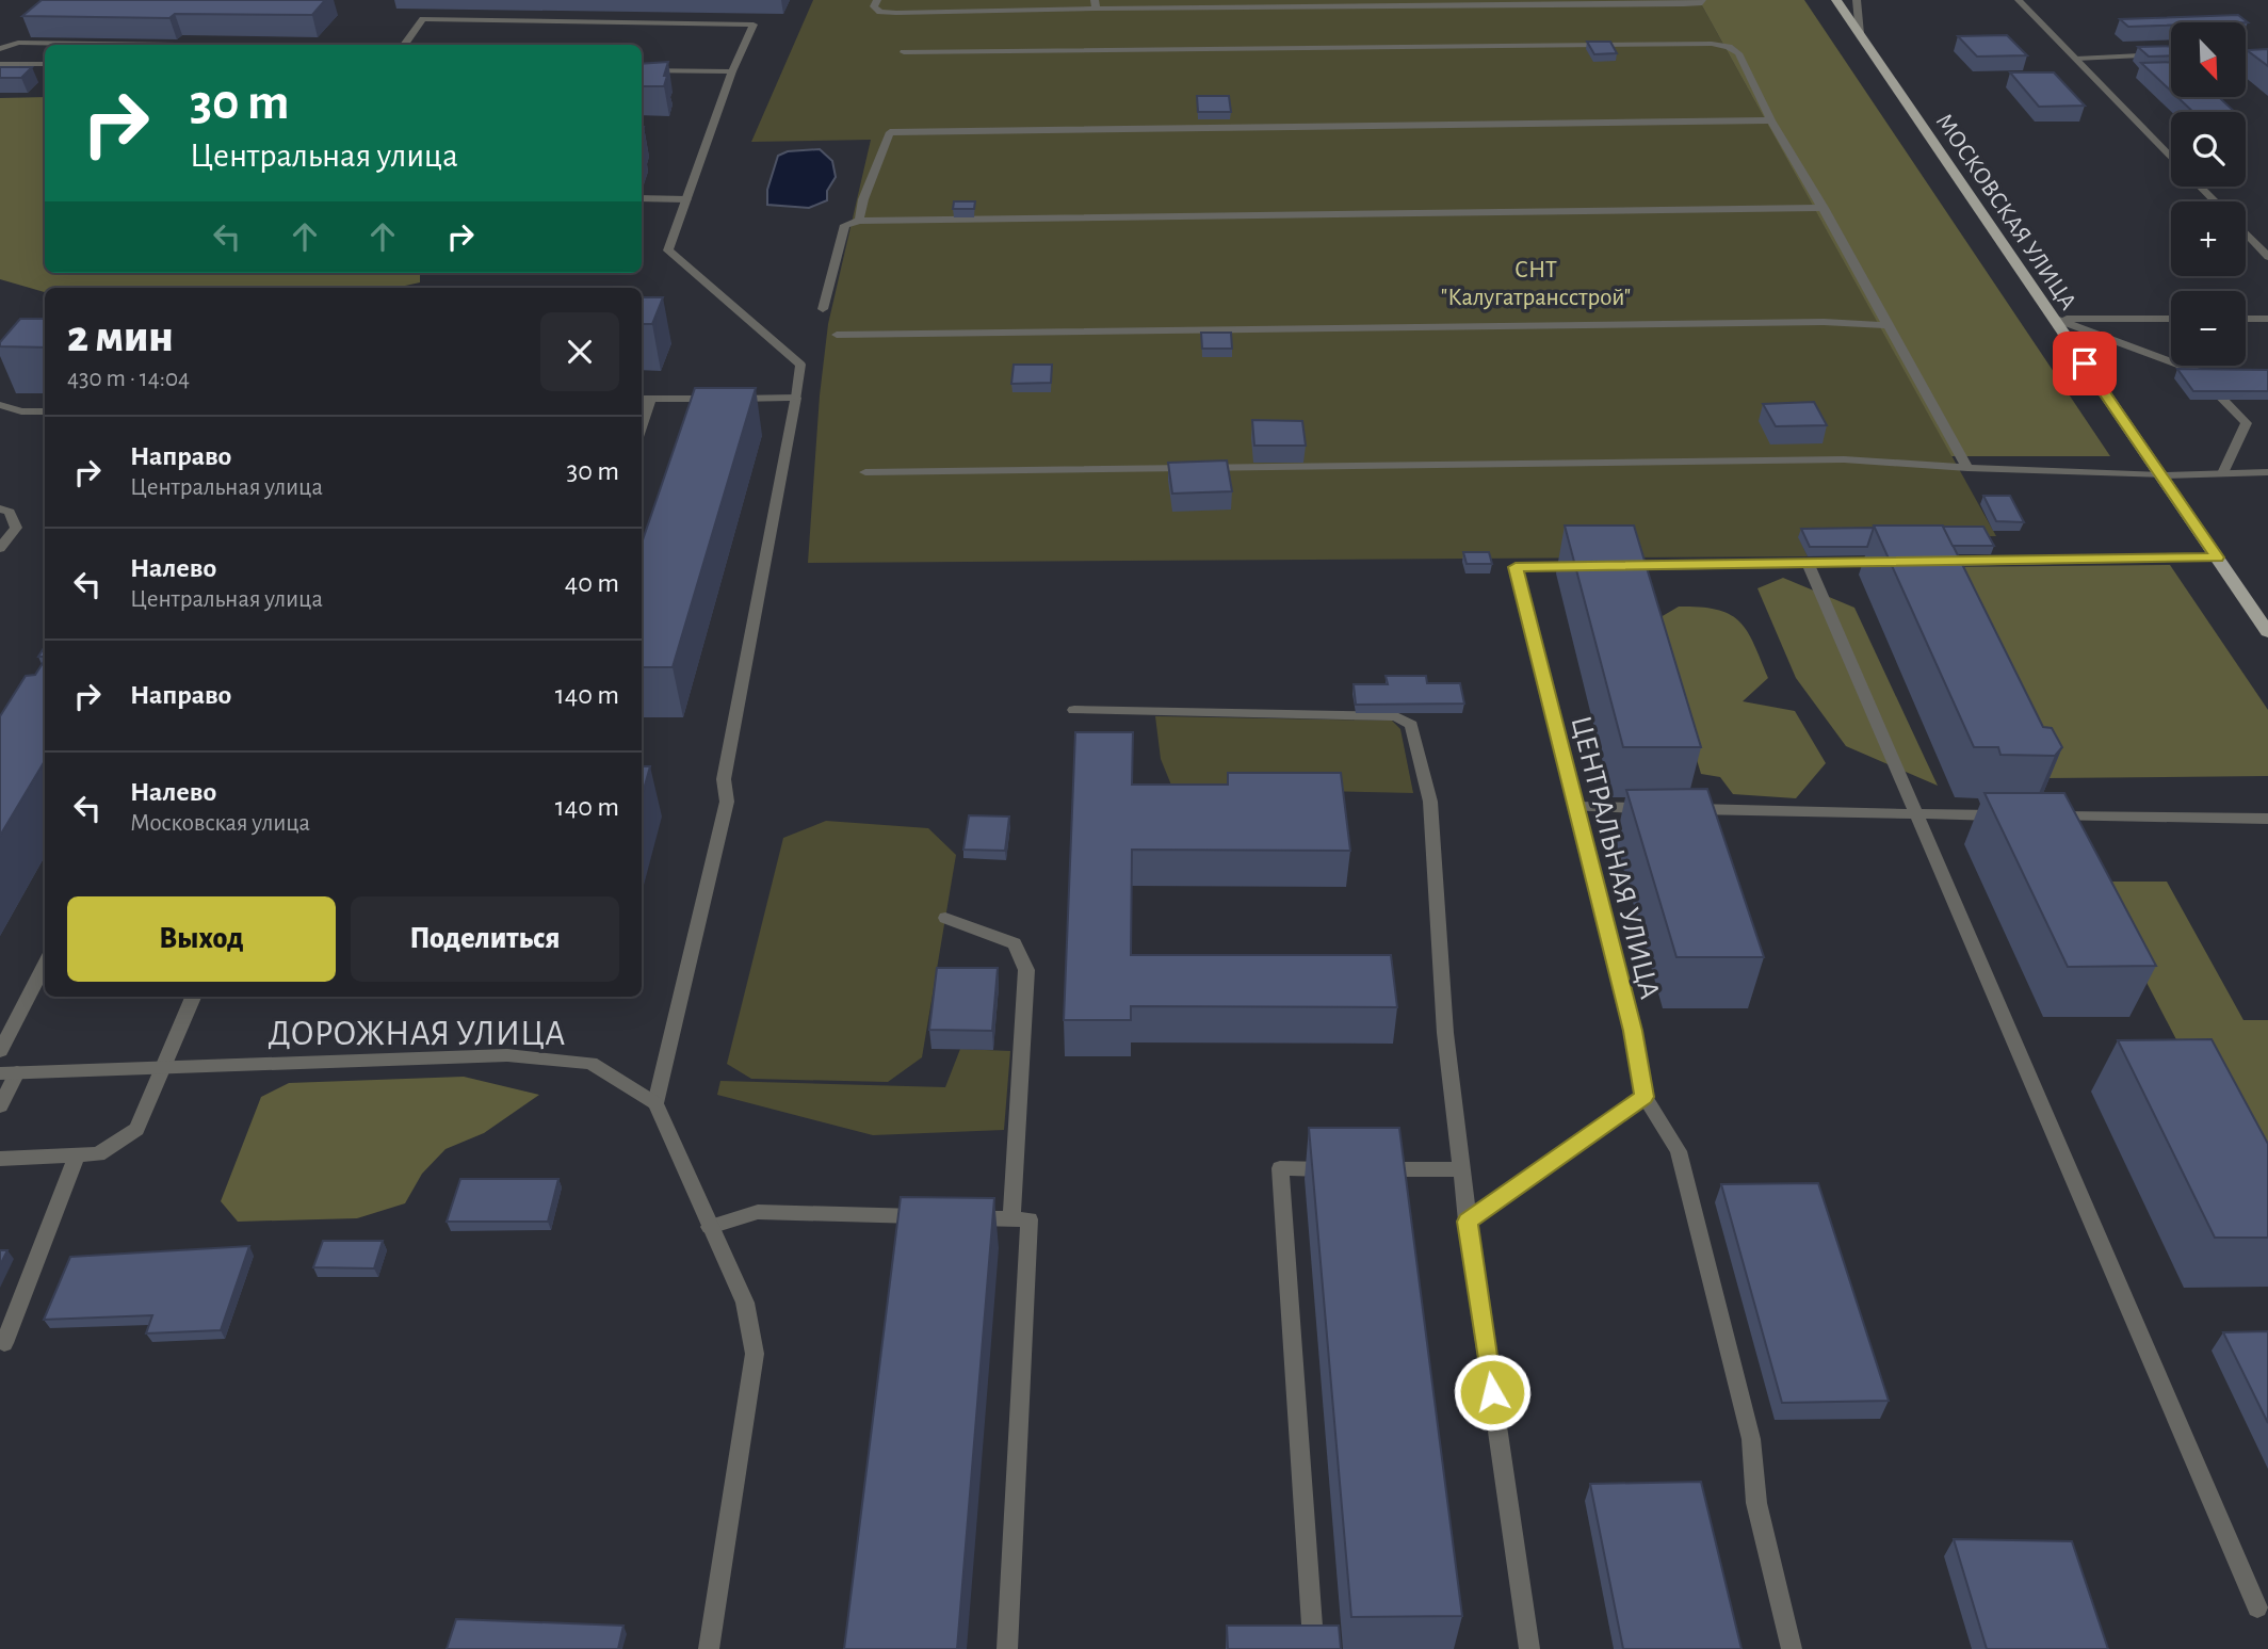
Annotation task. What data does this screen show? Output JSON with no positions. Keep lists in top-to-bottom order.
{
  "streets": {
    "main road": ["МОСКОВСКАЯ УЛИЦА"],
    "street": ["ЦЕНТРАЛЬНАЯ УЛИЦА", "ДОРОЖНАЯ УЛИЦА"]
  },
  "parks": ["СНТ \"Калугатрансстрой\""],
  "north": "bottom right",
  "page": {
    "map_buttons": ["+", "−"],
    "turn": ["30 m", "Центральная улица"],
    "heading": ["2 мин", "430 m · 14:04"],
    "list": [
      {
        "name": "Направо",
        "note": "Центральная улица",
        "value": "30 m"
      },
      {
        "name": "Налево",
        "note": "Центральная улица",
        "value": "40 m"
      },
      {
        "name": "Направо",
        "value": "140 m"
      },
      {
        "name": "Налево",
        "note": "Московская улица",
        "value": "140 m"
      }
    ],
    "buttons": ["Выход", "Поделиться"]
  }
}
